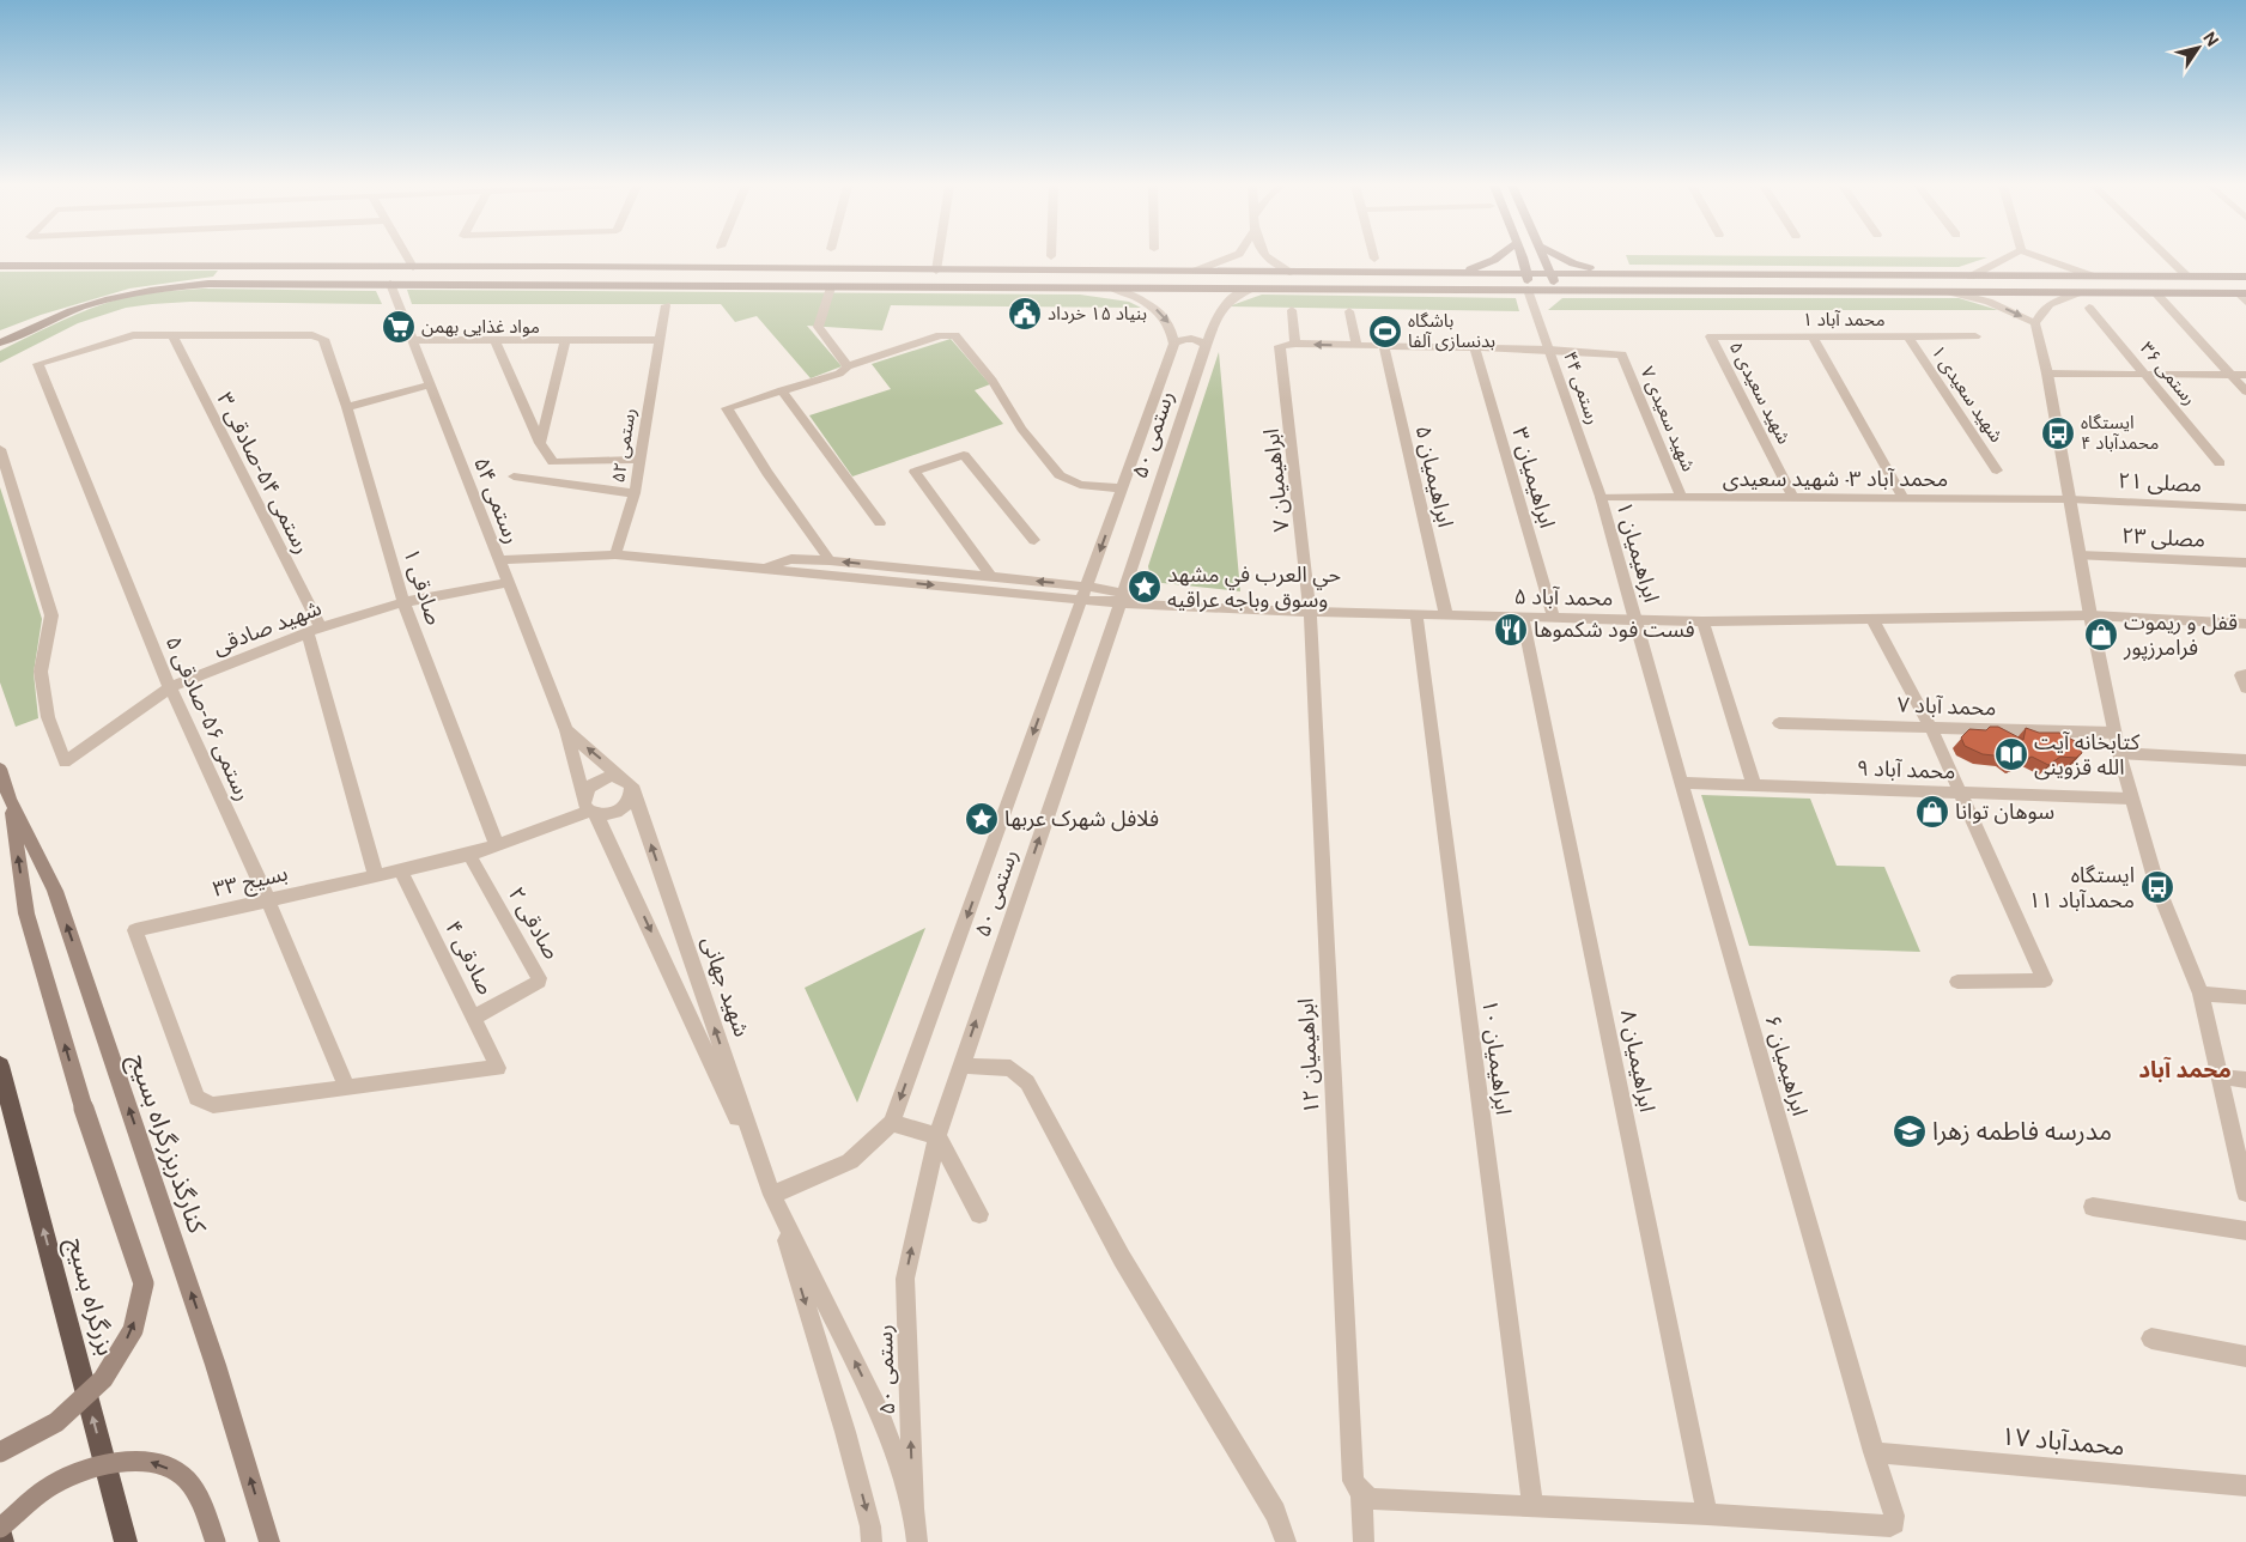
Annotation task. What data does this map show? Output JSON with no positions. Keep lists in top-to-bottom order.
{
  "streets": {
    "highway": ["بزرگراه بسیج"],
    "main road": ["کنارگذربزرگراه بسیج"],
    "street": [
      "محمد آباد ۱",
      "رستمی ۳۶",
      "رستمی ۴۴",
      "شهید سعیدی ۵",
      "شهید سعیدی ۱",
      "شهید سعیدی ۷",
      "رستمی ۵۰",
      "رستمی ۵۲",
      "رستمی ۵۴-صادقی ۳",
      "ابراهیمیان ۵",
      "ابراهیمیان ۳",
      "محمد آباد ۳- شهید سعیدی",
      "ابراهیمیان ۷",
      "مصلی ۲۱",
      "رستمی ۵۴",
      "مصلی ۲۳",
      "ابراهیمیان ۱",
      "صادقی ۱",
      "محمد آباد ۵",
      "شهید صادقی",
      "محمد آباد ۷",
      "رستمی ۵۶-صادقی ۵",
      "محمد آباد ۹",
      "بسیج ۳۳",
      "صادقی ۲",
      "صادقی ۴",
      "شهید جهانی",
      "ابراهیمیان ۱۲",
      "ابراهیمیان ۱۰",
      "ابراهیمیان ۸",
      "ابراهیمیان ۶",
      "محمدآباد ۱۷"
    ]
  },
  "crossings": [
    ["محمد آباد ۱", "شهید سعیدی ۵"],
    ["محمد آباد ۱", "شهید سعیدی ۱"],
    ["رستمی ۴۴", "شهید سعیدی ۷"],
    ["رستمی ۴۴", "محمد آباد ۳- شهید سعیدی"],
    ["رستمی ۴۴", "ابراهیمیان ۱"],
    ["شهید سعیدی ۵", "محمد آباد ۳- شهید سعیدی"],
    ["شهید سعیدی ۷", "محمد آباد ۳- شهید سعیدی"],
    ["رستمی ۵۰", "محمد آباد ۵"],
    ["رستمی ۵۰", "شهید جهانی"],
    ["رستمی ۵۴-صادقی ۳", "صادقی ۱"],
    ["رستمی ۵۴-صادقی ۳", "شهید صادقی"],
    ["رستمی ۵۴-صادقی ۳", "رستمی ۵۶-صادقی ۵"],
    ["رستمی ۵۴-صادقی ۳", "بسیج ۳۳"],
    ["ابراهیمیان ۵", "محمد آباد ۵"],
    ["ابراهیمیان ۳", "محمد آباد ۵"],
    ["محمد آباد ۳- شهید سعیدی", "مصلی ۲۱"],
    ["محمد آباد ۳- شهید سعیدی", "ابراهیمیان ۱"],
    ["ابراهیمیان ۷", "محمد آباد ۵"],
    ["ابراهیمیان ۷", "ابراهیمیان ۱۲"],
    ["رستمی ۵۴", "شهید صادقی"],
    ["رستمی ۵۴", "شهید جهانی"],
    ["ابراهیمیان ۱", "محمد آباد ۵"],
    ["ابراهیمیان ۱", "ابراهیمیان ۶"],
    ["صادقی ۱", "شهید صادقی"],
    ["صادقی ۱", "رستمی ۵۶-صادقی ۵"],
    ["محمد آباد ۵", "ابراهیمیان ۱۲"],
    ["محمد آباد ۵", "ابراهیمیان ۱۰"],
    ["محمد آباد ۵", "ابراهیمیان ۸"],
    ["محمد آباد ۵", "ابراهیمیان ۶"],
    ["شهید صادقی", "رستمی ۵۶-صادقی ۵"],
    ["رستمی ۵۶-صادقی ۵", "بسیج ۳۳"],
    ["رستمی ۵۶-صادقی ۵", "صادقی ۴"],
    ["محمد آباد ۹", "ابراهیمیان ۶"],
    ["بسیج ۳۳", "صادقی ۴"],
    ["صادقی ۲", "صادقی ۴"],
    ["ابراهیمیان ۸", "ابراهیمیان ۶"],
    ["ابراهیمیان ۶", "محمدآباد ۱۷"]
  ],
  "one_way": ["کنارگذربزرگراه بسیج", "بزرگراه بسیج"],
  "districts": ["محمد آباد"],
  "places": {
    "public building": ["بنیاد ۱۵ خرداد"],
    "supermarket": ["مواد غذایی بهمن"],
    "sports": ["باشگاه بدنسازی آلفا"],
    "bus stop": ["ایستگاه محمدآباد ۴", "ایستگاه محمدآباد ۱۱"],
    "place": ["حي العرب في مشهد وسوق وباجه عراقيه", "فلافل شهرک عربها"],
    "restaurant": ["فست فود شکموها"],
    "shop": ["قفل و ریموت فرامرزپور", "سوهان توانا"],
    "library": ["کتابخانه آیت الله قزوینی"],
    "school or university": ["مدرسه فاطمه زهرا"]
  },
  "north": "top right"
}
